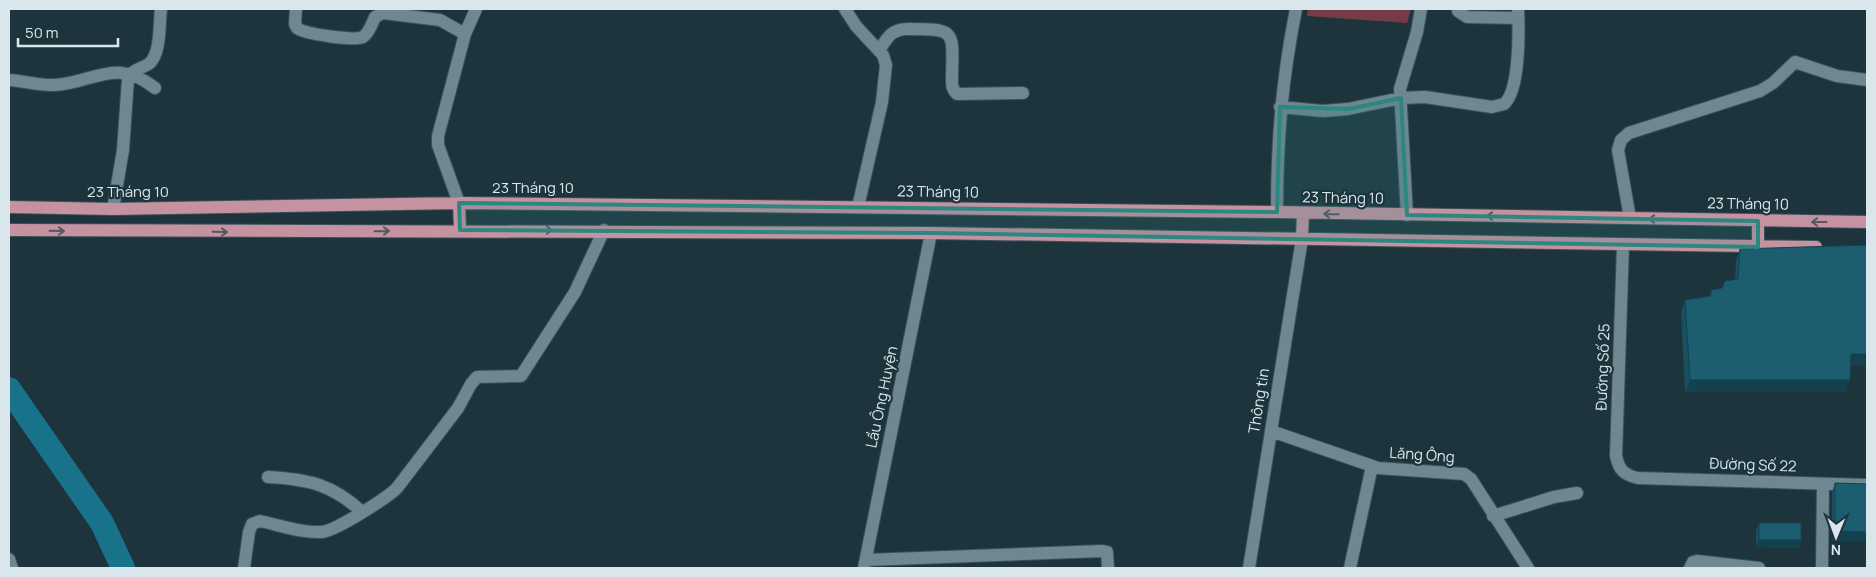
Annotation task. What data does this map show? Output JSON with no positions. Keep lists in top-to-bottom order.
{
  "streets": {
    "main road": ["23 Tháng 10"],
    "street": [
      "Đường Số 25",
      "Lầu Ông Huyện",
      "Thông tin",
      "Lăng Ông",
      "Đường Số 22"
    ]
  },
  "crossings": [
    ["Đường Số 25", "Đường Số 22"],
    ["Thông tin", "Lăng Ông"]
  ],
  "scale_bar": "50 m",
  "north": "bottom"
}
